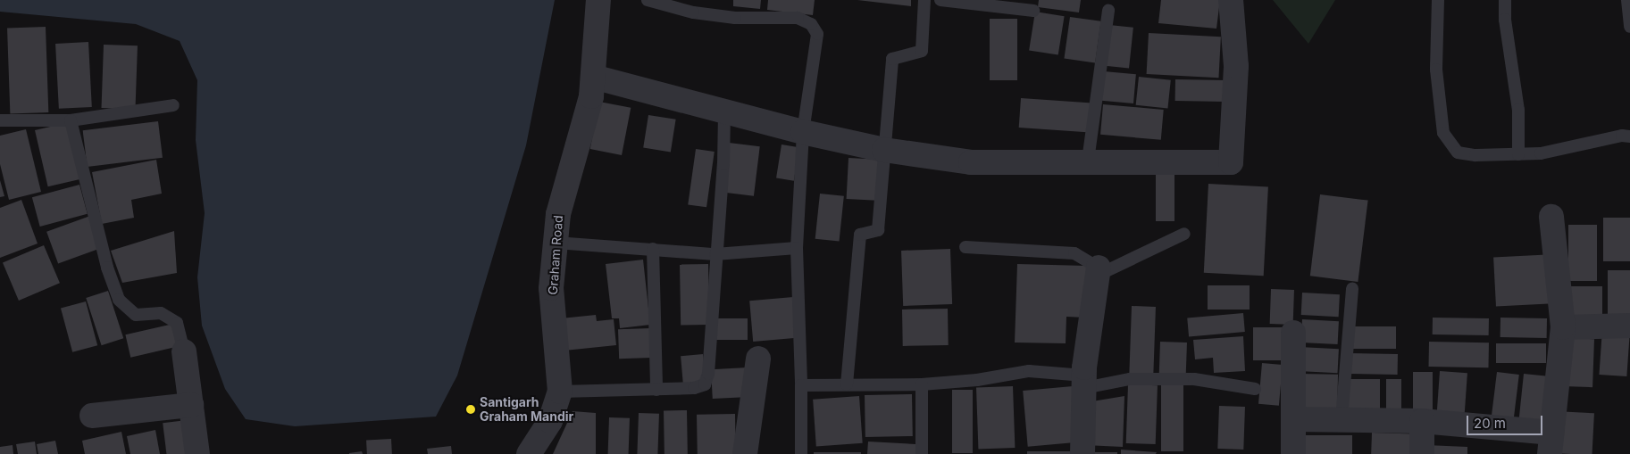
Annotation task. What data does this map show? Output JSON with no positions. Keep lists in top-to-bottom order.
{
  "streets": {
    "street": ["Graham Road"]
  },
  "places": ["Santigarh Graham Mandir"],
  "scale_bar": "20 m"
}
